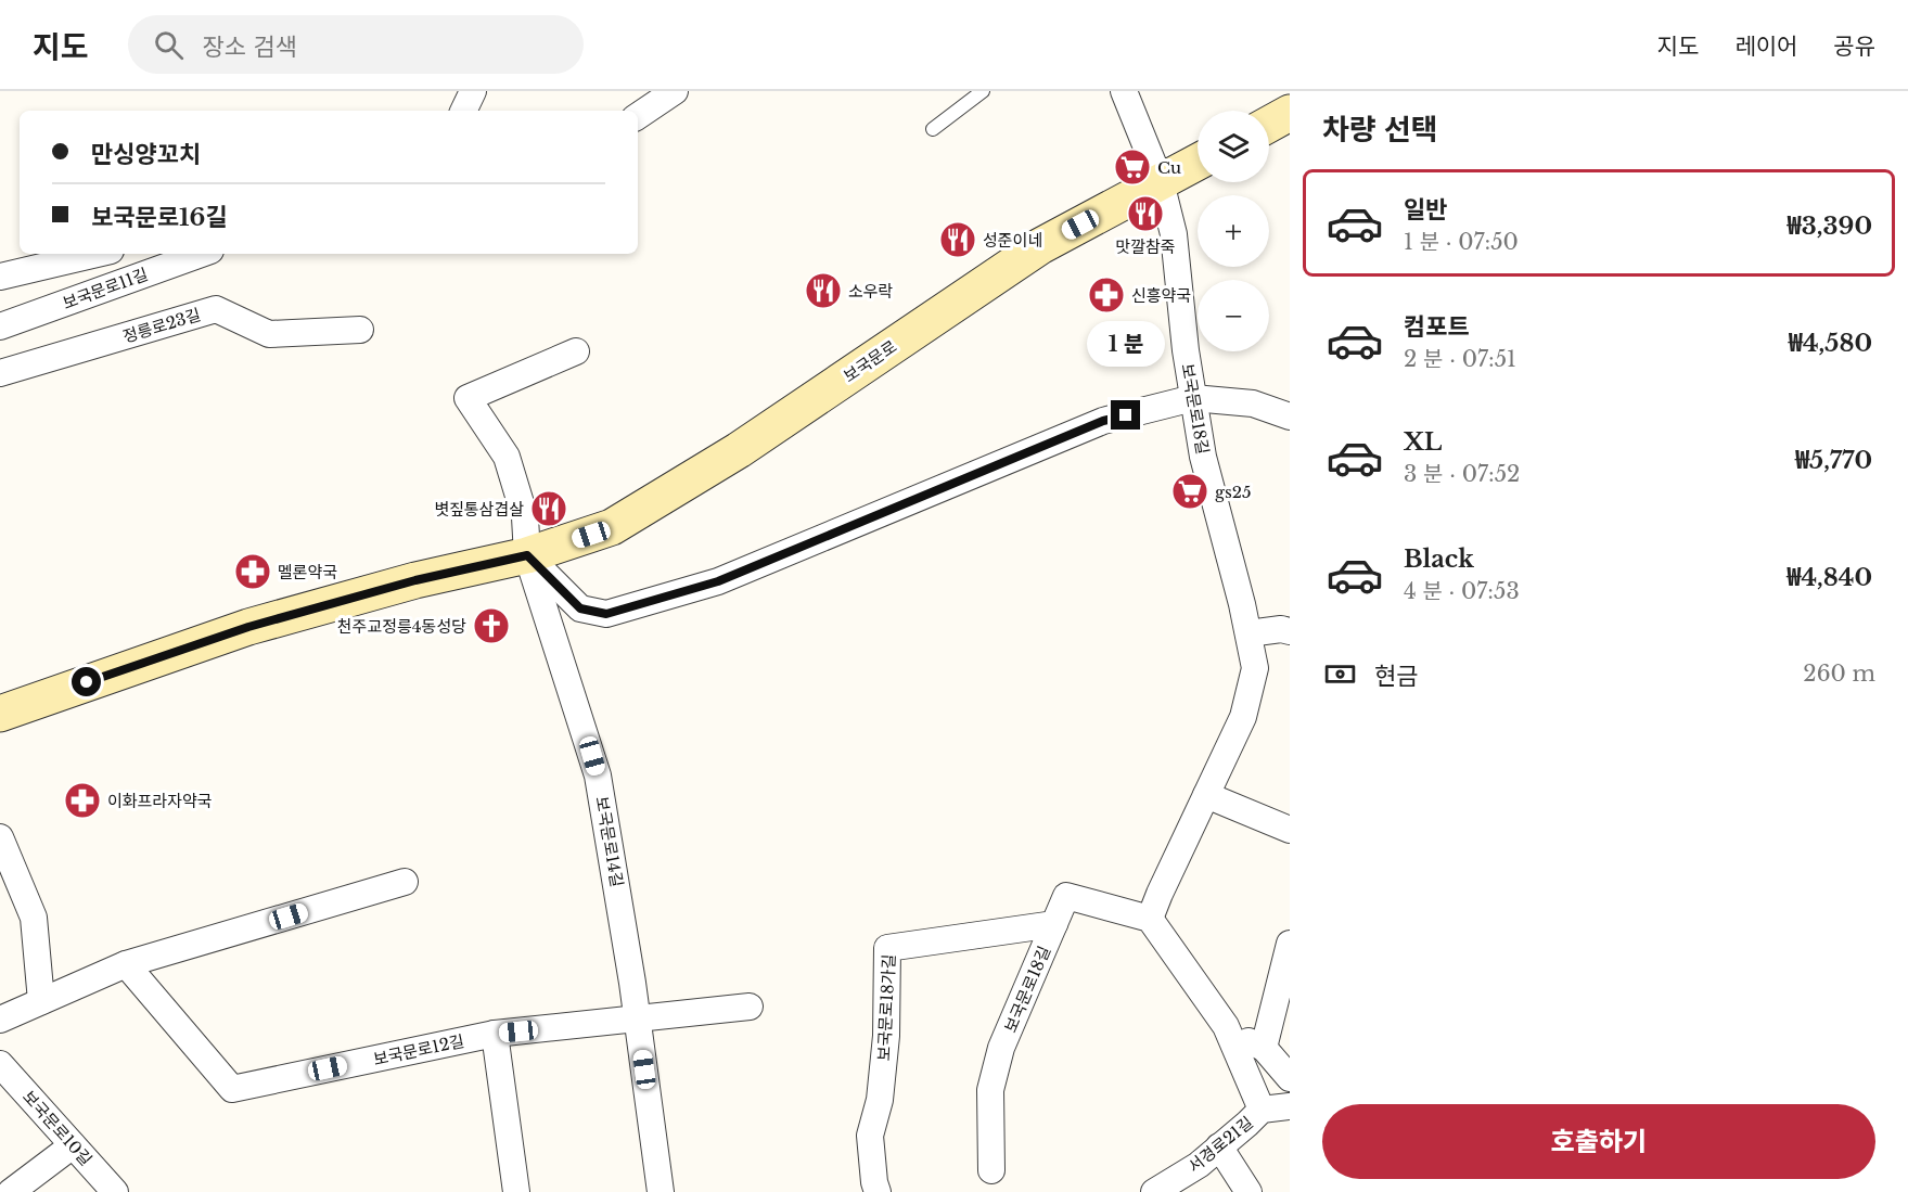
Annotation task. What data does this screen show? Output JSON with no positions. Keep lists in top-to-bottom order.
{
  "streets": {
    "main road": ["보국문로"],
    "street": [
      "보국문로11길",
      "정릉로23길",
      "보국문로18길",
      "보국문로14길",
      "보국문로18가길",
      "보국문로12길",
      "보국문로10길",
      "서경로21길"
    ]
  },
  "crossings": [
    ["보국문로", "보국문로18길"],
    ["보국문로", "보국문로14길"],
    ["보국문로18길", "보국문로18가길"]
  ],
  "places": {
    "supermarket": ["Cu", "gs25"],
    "restaurant": [
      "맛깔참죽",
      "성준이네",
      "소우락",
      "볏짚통삼겹살"
    ],
    "pharmacy": ["신흥약국", "멜론약국", "이화프라자약국"],
    "church": ["천주교정릉4동성당"]
  },
  "page": {
    "header": "지도",
    "search": "장소 검색",
    "nav": ["지도", "레이어", "공유"],
    "heading": "차량 선택",
    "map_buttons": ["+", "−"],
    "banner": ["만싱양꼬치", "보국문로16길"],
    "list": [
      {
        "name": "일반",
        "note": "1 분 · 07:50",
        "value": "₩3,390"
      },
      {
        "name": "컴포트",
        "note": "2 분 · 07:51",
        "value": "₩4,580"
      },
      {
        "name": "XL",
        "note": "3 분 · 07:52",
        "value": "₩5,770"
      },
      {
        "name": "Black",
        "note": "4 분 · 07:53",
        "value": "₩4,840"
      }
    ],
    "bubble": "1 분",
    "pay": ["현금", "260 m"],
    "buttons": "호출하기"
  }
}
